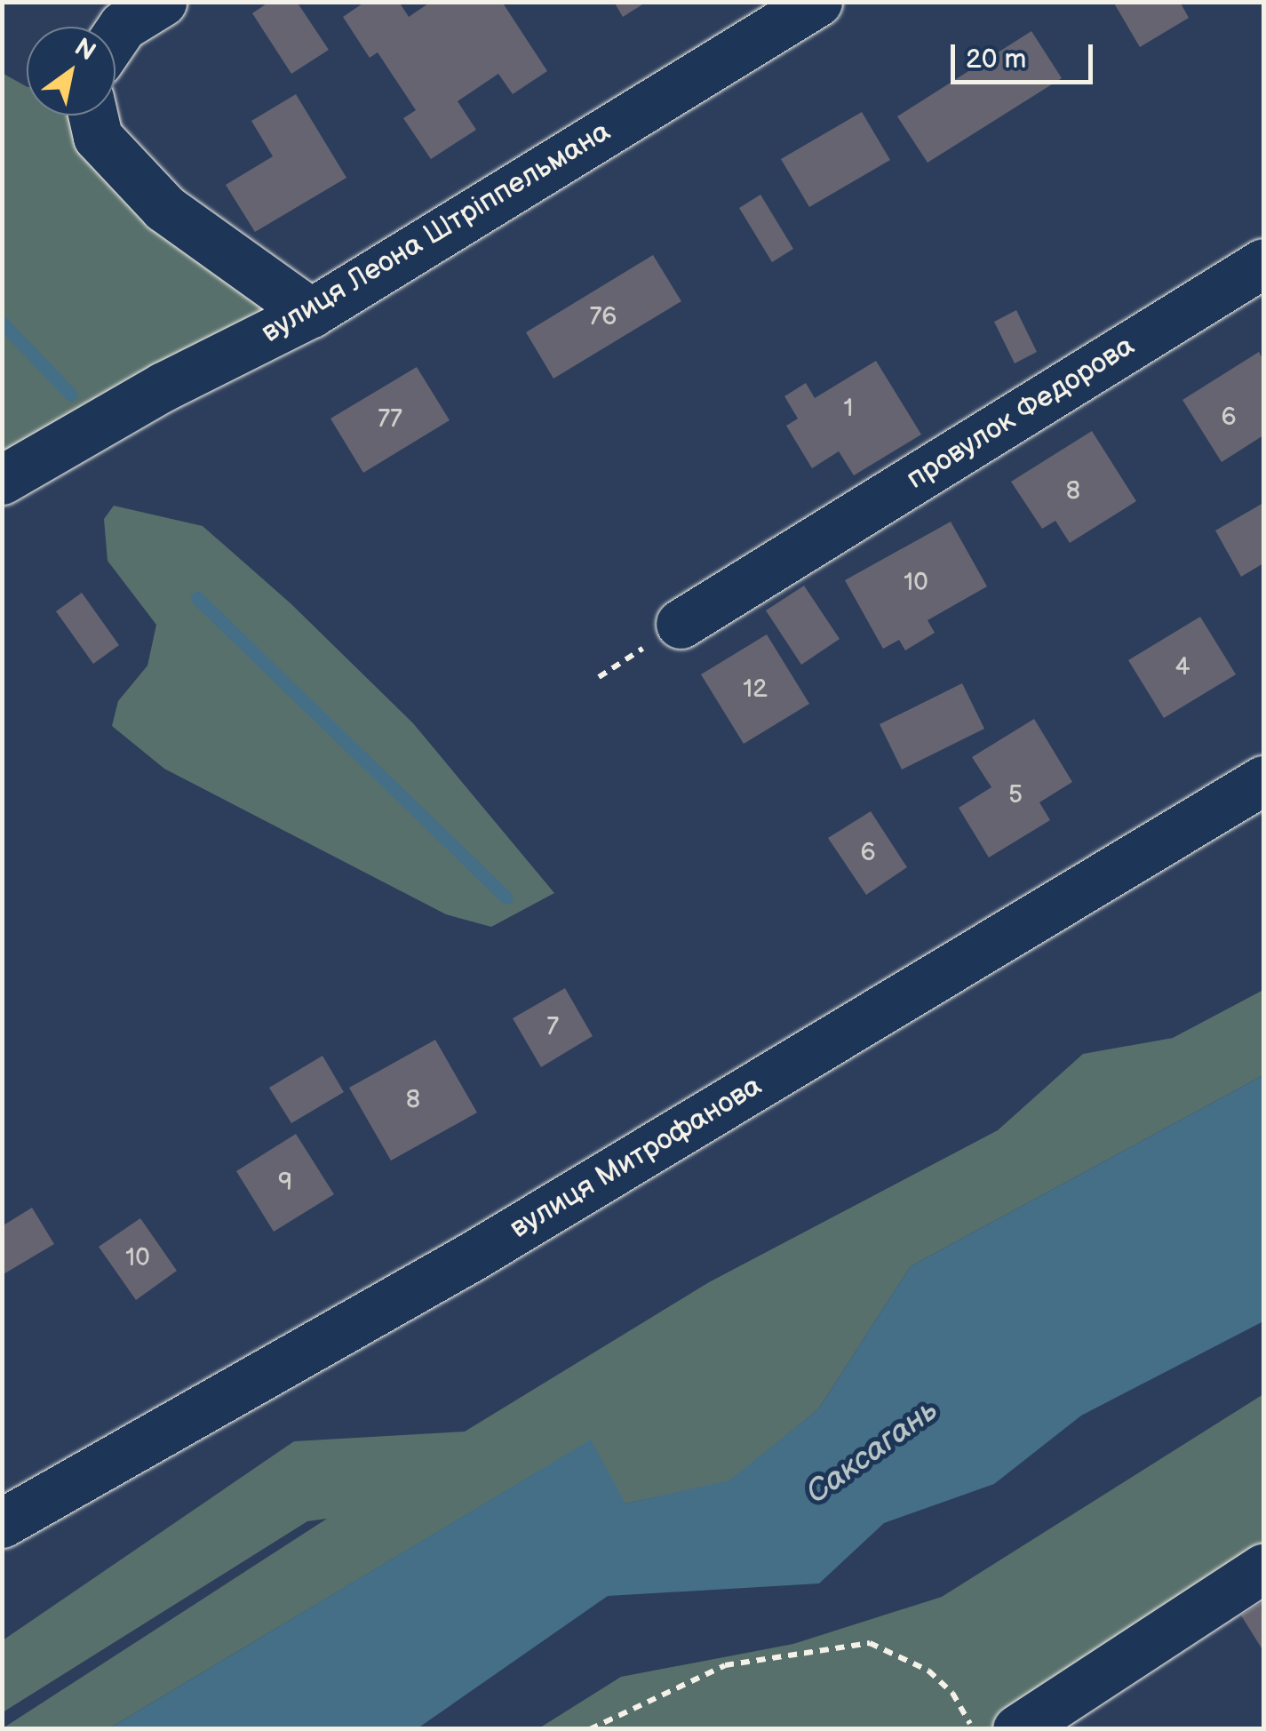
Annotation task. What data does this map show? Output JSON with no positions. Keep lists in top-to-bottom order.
{
  "streets": {
    "street": ["вулиця Леона Штріппельмана", "провулок Федорова", "вулиця Митрофанова"]
  },
  "water": ["Саксагань"],
  "house_numbers": [
    "76",
    "1",
    "6",
    "77",
    "8",
    "10",
    "4",
    "12",
    "5",
    "6",
    "7",
    "8",
    "9",
    "10"
  ],
  "scale_bar": "20 m",
  "north": "top right"
}
